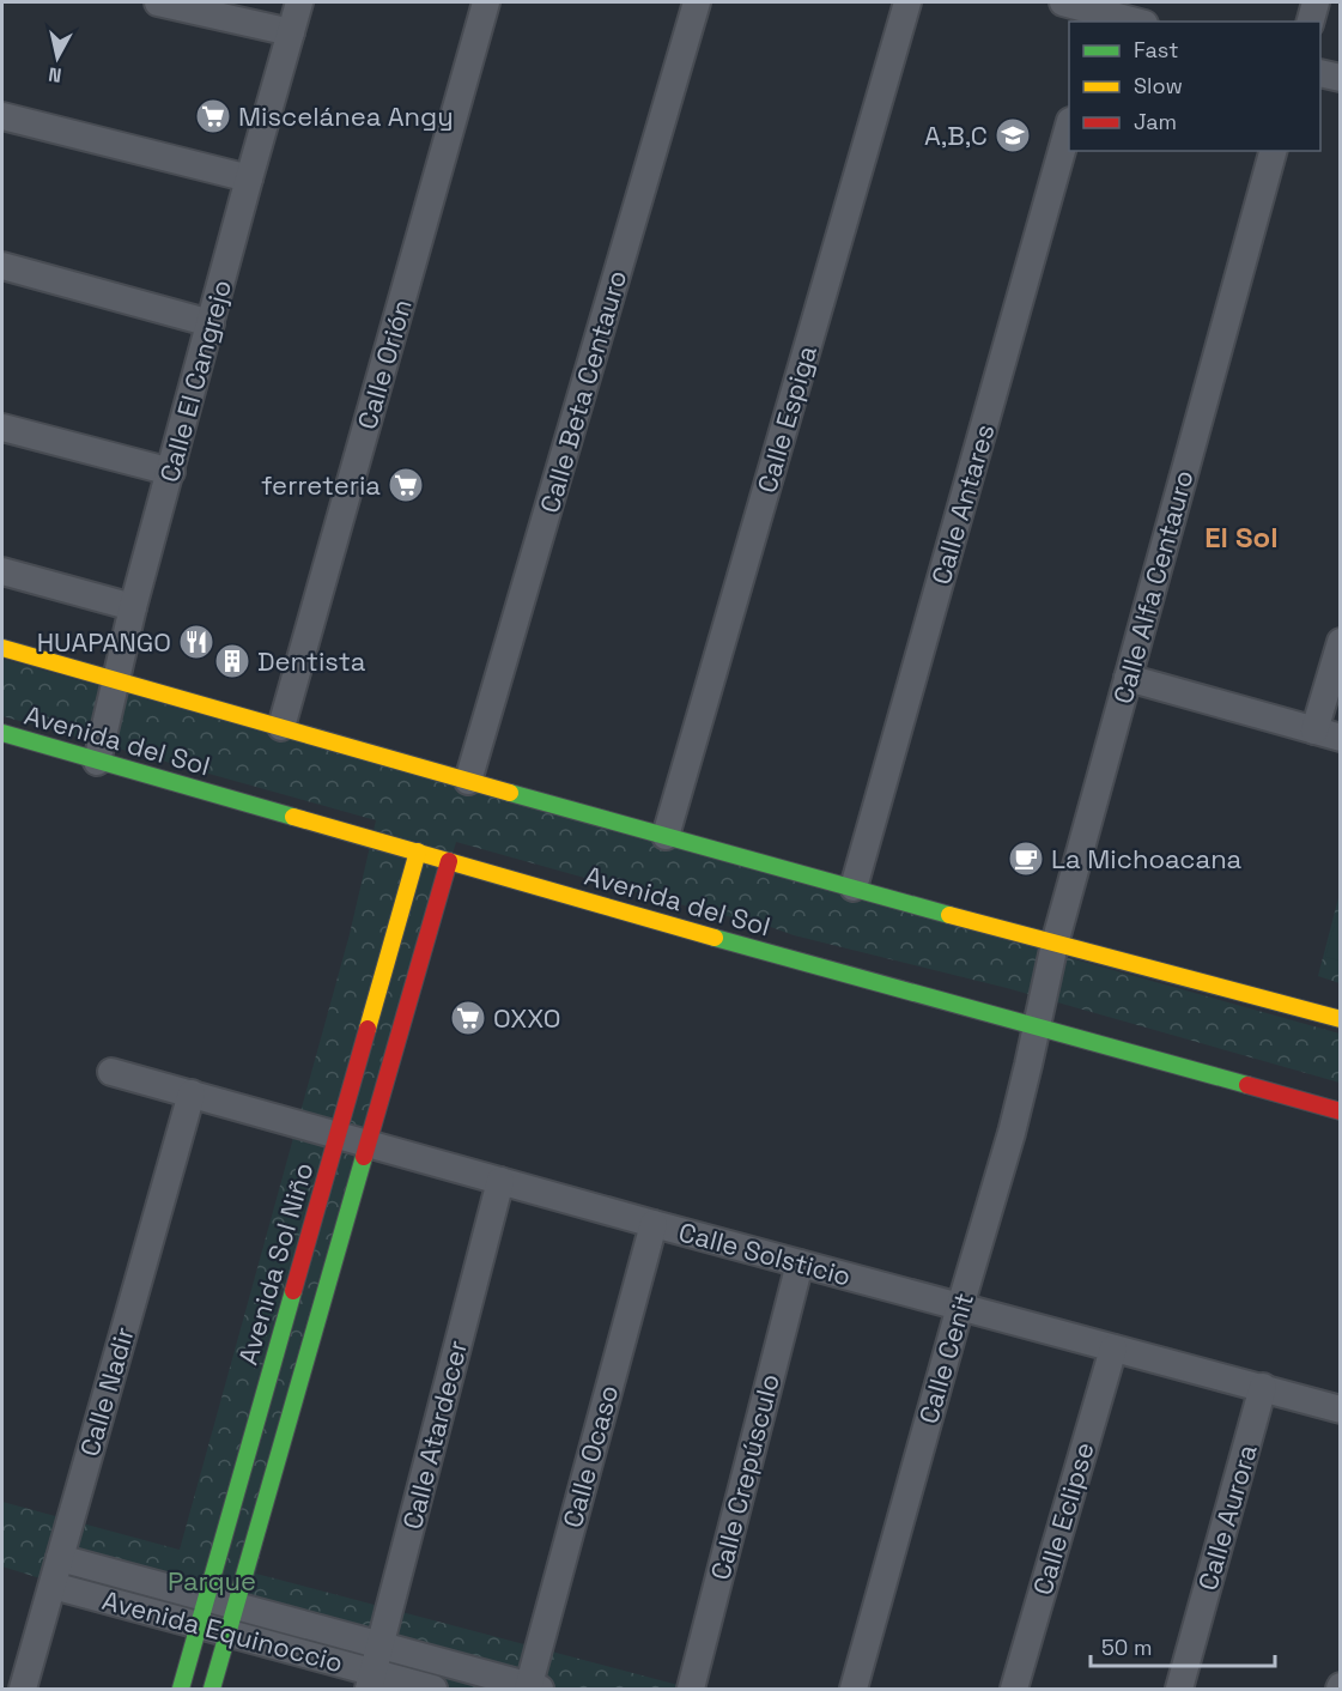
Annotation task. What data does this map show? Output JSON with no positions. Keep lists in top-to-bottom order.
{
  "streets": {
    "main road": ["Avenida del Sol", "Avenida Sol Niño"],
    "street": [
      "Calle Orión",
      "Calle El Cangrejo",
      "Calle Beta Centauro",
      "Calle Espiga",
      "Calle Antares",
      "Calle Alfa Centauro",
      "Calle Solsticio",
      "Calle Cenit",
      "Calle Nadir",
      "Calle Atardecer",
      "Calle Ocaso",
      "Calle Crepúsculo",
      "Calle Aurora",
      "Calle Eclipse",
      "Avenida Equinoccio"
    ]
  },
  "crossings": [
    ["Calle El Cangrejo", "Avenida del Sol"],
    ["Calle Alfa Centauro", "Avenida del Sol"],
    ["Calle Alfa Centauro", "Calle Cenit"],
    ["Avenida del Sol", "Avenida Sol Niño"],
    ["Avenida del Sol", "Calle Cenit"],
    ["Calle Solsticio", "Avenida Sol Niño"],
    ["Calle Solsticio", "Calle Cenit"],
    ["Calle Solsticio", "Calle Nadir"],
    ["Calle Solsticio", "Calle Atardecer"],
    ["Calle Solsticio", "Calle Ocaso"],
    ["Calle Solsticio", "Calle Crepúsculo"],
    ["Calle Solsticio", "Calle Aurora"],
    ["Calle Solsticio", "Calle Eclipse"],
    ["Avenida Sol Niño", "Avenida Equinoccio"],
    ["Calle Nadir", "Avenida Equinoccio"],
    ["Calle Atardecer", "Avenida Equinoccio"],
    ["Calle Ocaso", "Avenida Equinoccio"]
  ],
  "districts": ["El Sol"],
  "parks": ["Parque"],
  "places": {
    "supermarket": ["Miscelánea Angy", "ferreteria", "OXXO"],
    "school or university": ["A,B,C"],
    "restaurant": ["HUAPANGO"],
    "building": ["Dentista"],
    "cafe": ["La Michoacana"]
  },
  "legend": ["Fast", "Slow", "Jam"],
  "scale_bar": "50 m",
  "north": "bottom"
}
